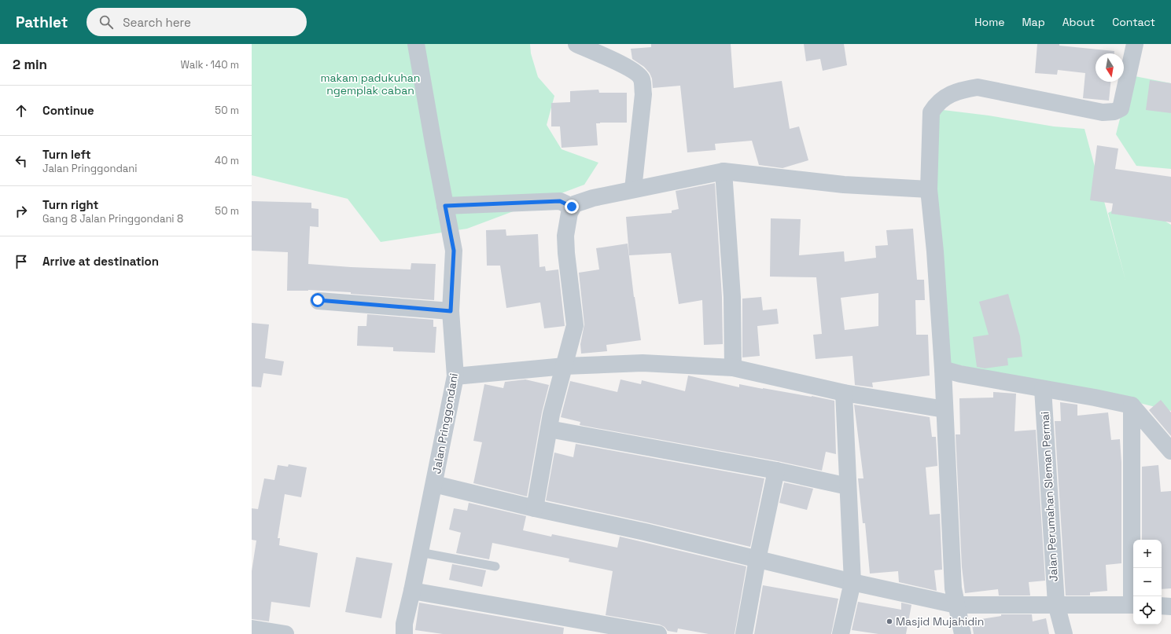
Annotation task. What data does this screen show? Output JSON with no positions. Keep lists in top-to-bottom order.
{
  "streets": {
    "street": ["Jalan Pringgondani", "Jalan Perumahan Sleman Permai"]
  },
  "parks": ["makam padukuhan ngemplak caban"],
  "places": ["Masjid Mujahidin"],
  "north": "bottom",
  "page": {
    "header": "Pathlet",
    "search": "Search here",
    "nav": [
      "Home",
      "Map",
      "About",
      "Contact"
    ],
    "heading": ["2 min", "Walk · 140 m"],
    "list": [
      ["Continue", "50 m"],
      ["Turn left", "Jalan Pringgondani", "40 m"],
      ["Turn right", "Gang 8 Jalan Pringgondani 8", "50 m"],
      "Arrive at destination"
    ],
    "map_buttons": ["+", "−"]
  }
}
